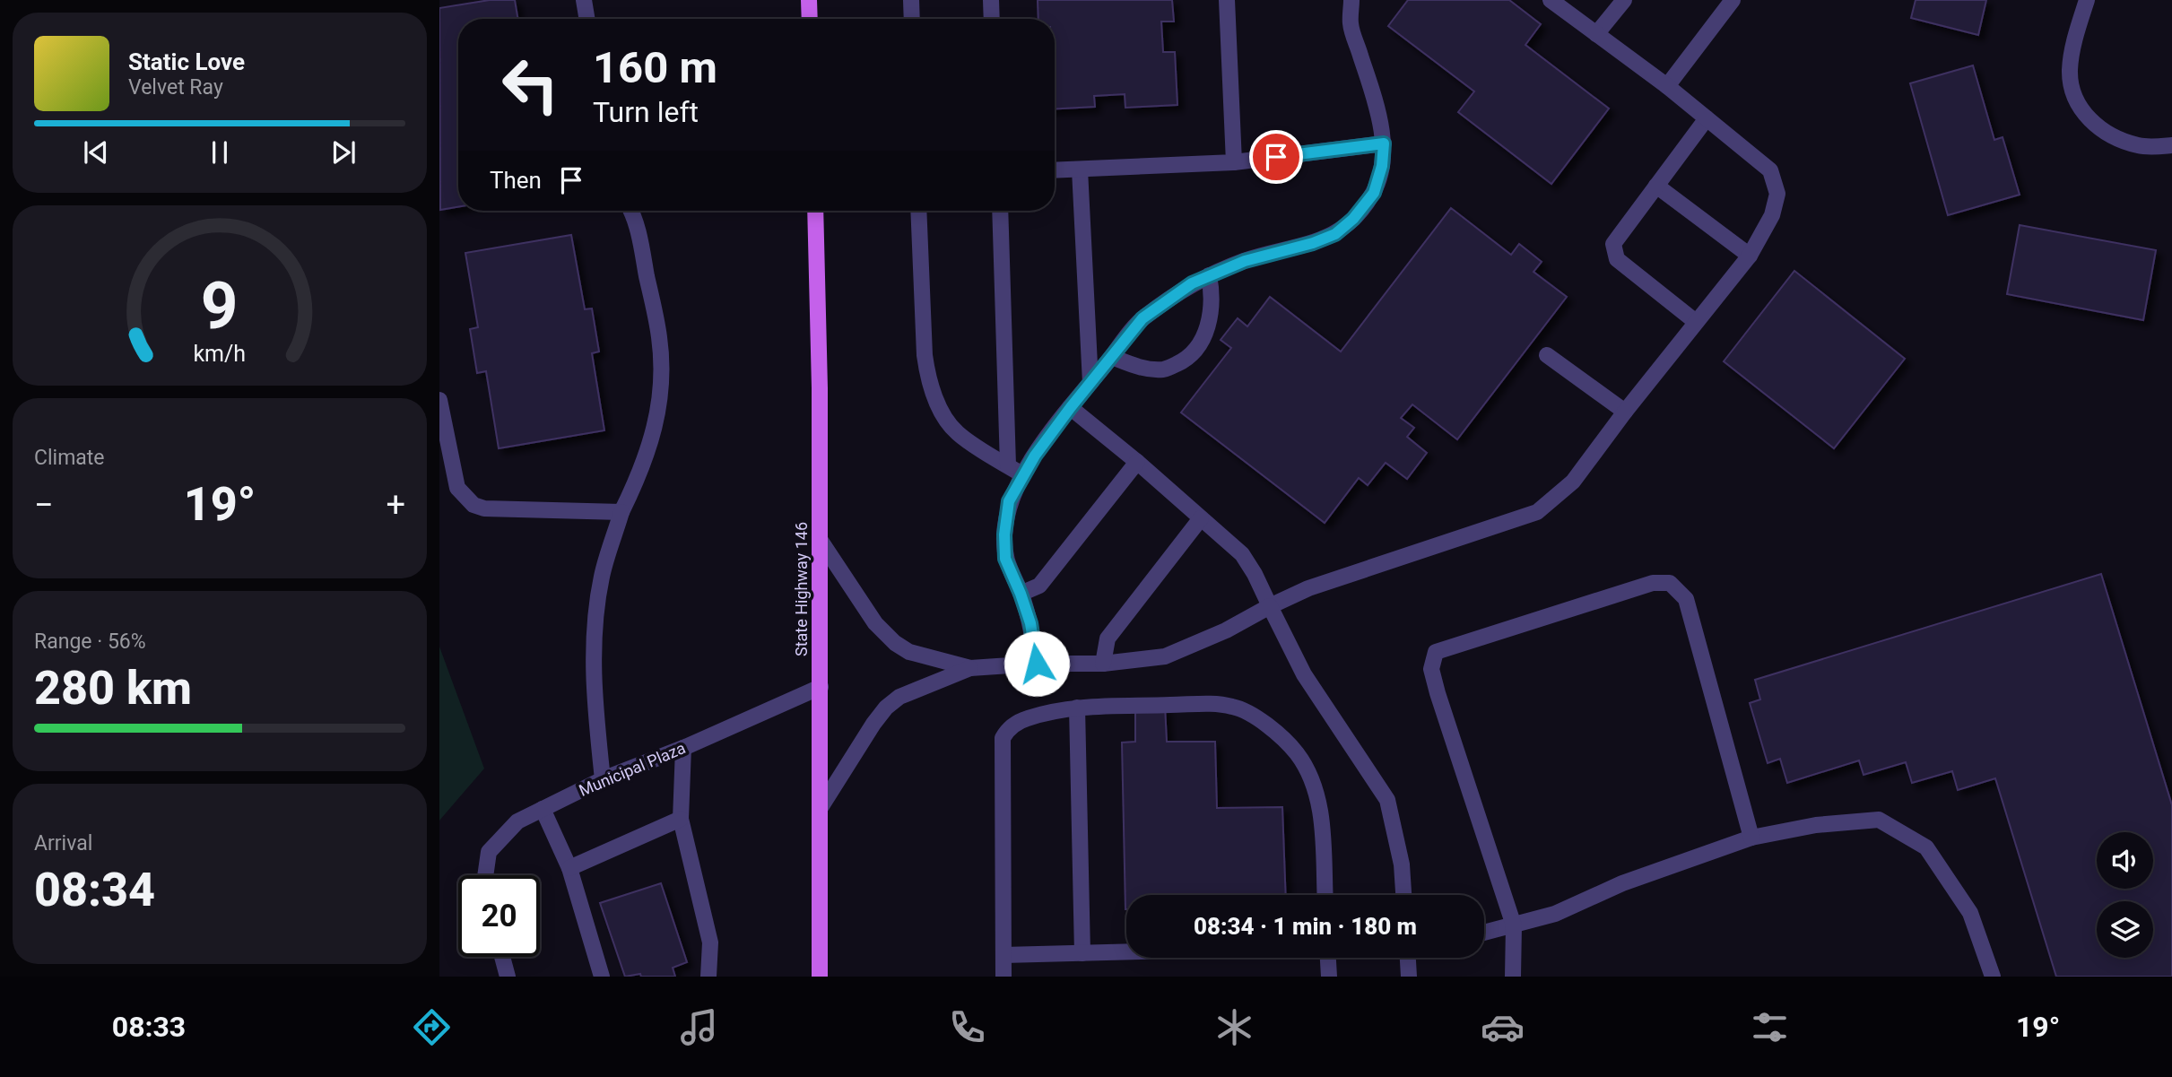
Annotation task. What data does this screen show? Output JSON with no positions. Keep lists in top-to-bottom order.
{
  "streets": {
    "main road": ["State Highway 146"],
    "street": ["Municipal Plaza"]
  },
  "crossings": [
    ["State Highway 146", "Municipal Plaza"]
  ],
  "page": {
    "turn": ["160 m", "Turn left"],
    "song": ["Static Love", "Velvet Ray"],
    "then": "Then",
    "tile": [
      "Climate",
      ["Range · 56%", "280 km"],
      ["Arrival", "08:34"]
    ],
    "heat": ["−", "19°", "+"],
    "limit": "20",
    "trip": "08:34 · 1 min · 180 m",
    "tabs": ["08:33", "19°"],
    "gauge": ["9", "km/h"]
  }
}
